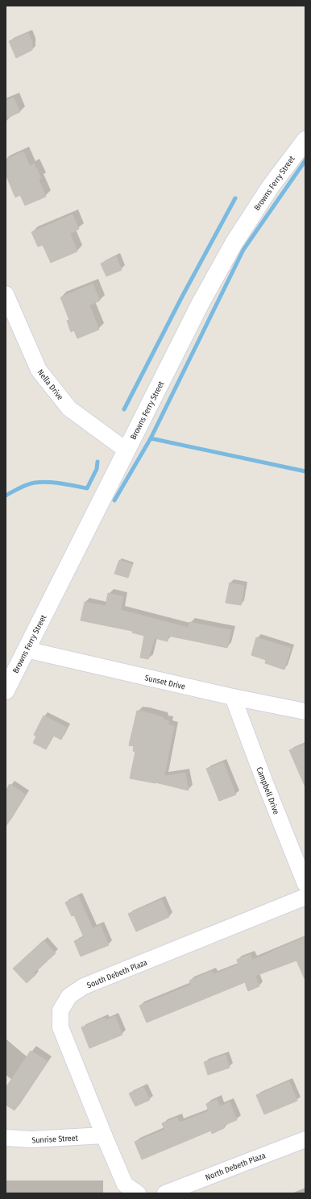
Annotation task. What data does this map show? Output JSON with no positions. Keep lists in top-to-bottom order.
{
  "streets": {
    "street": [
      "Browns Ferry Street",
      "Nella Drive",
      "Sunset Drive",
      "Campbell Drive",
      "South Debeth Plaza",
      "Sunrise Street",
      "North Debeth Plaza"
    ]
  },
  "crossings": [
    ["Browns Ferry Street", "Nella Drive"],
    ["Browns Ferry Street", "Sunset Drive"],
    ["Sunset Drive", "Campbell Drive"],
    ["South Debeth Plaza", "Sunrise Street"]
  ]
}
